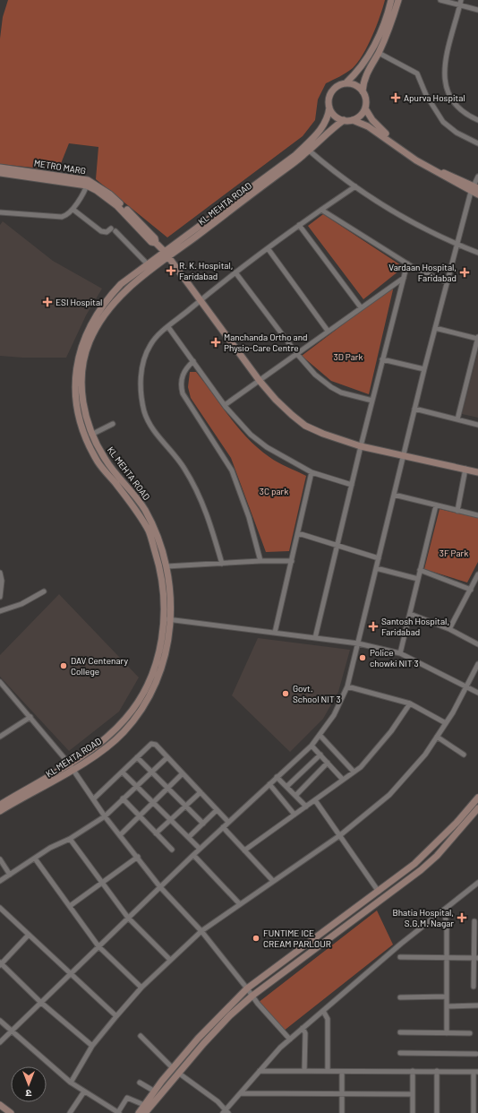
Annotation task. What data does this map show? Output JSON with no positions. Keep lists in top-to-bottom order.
{
  "streets": {
    "street": ["METRO MARG", "KL MEHTA ROAD"]
  },
  "crossings": [
    ["METRO MARG", "KL MEHTA ROAD"]
  ],
  "parks": ["3D Park", "3C park", "3F Park"],
  "places": {
    "health": [
      "Apurva Hospital",
      "R. K. Hospital, Faridabad",
      "Vardaan Hospital, Faridabad",
      "ESI Hospital",
      "Manchanda Ortho and Physio-Care Centre",
      "Santosh Hospital, Faridabad",
      "Bhatia Hospital, S.G.M. Nagar"
    ],
    "other": [
      "Police chowki NIT 3",
      "DAV Centenary College",
      "Govt. School NIT 3",
      "FUNTIME ICE CREAM PARLOUR"
    ]
  },
  "north": "bottom"
}
